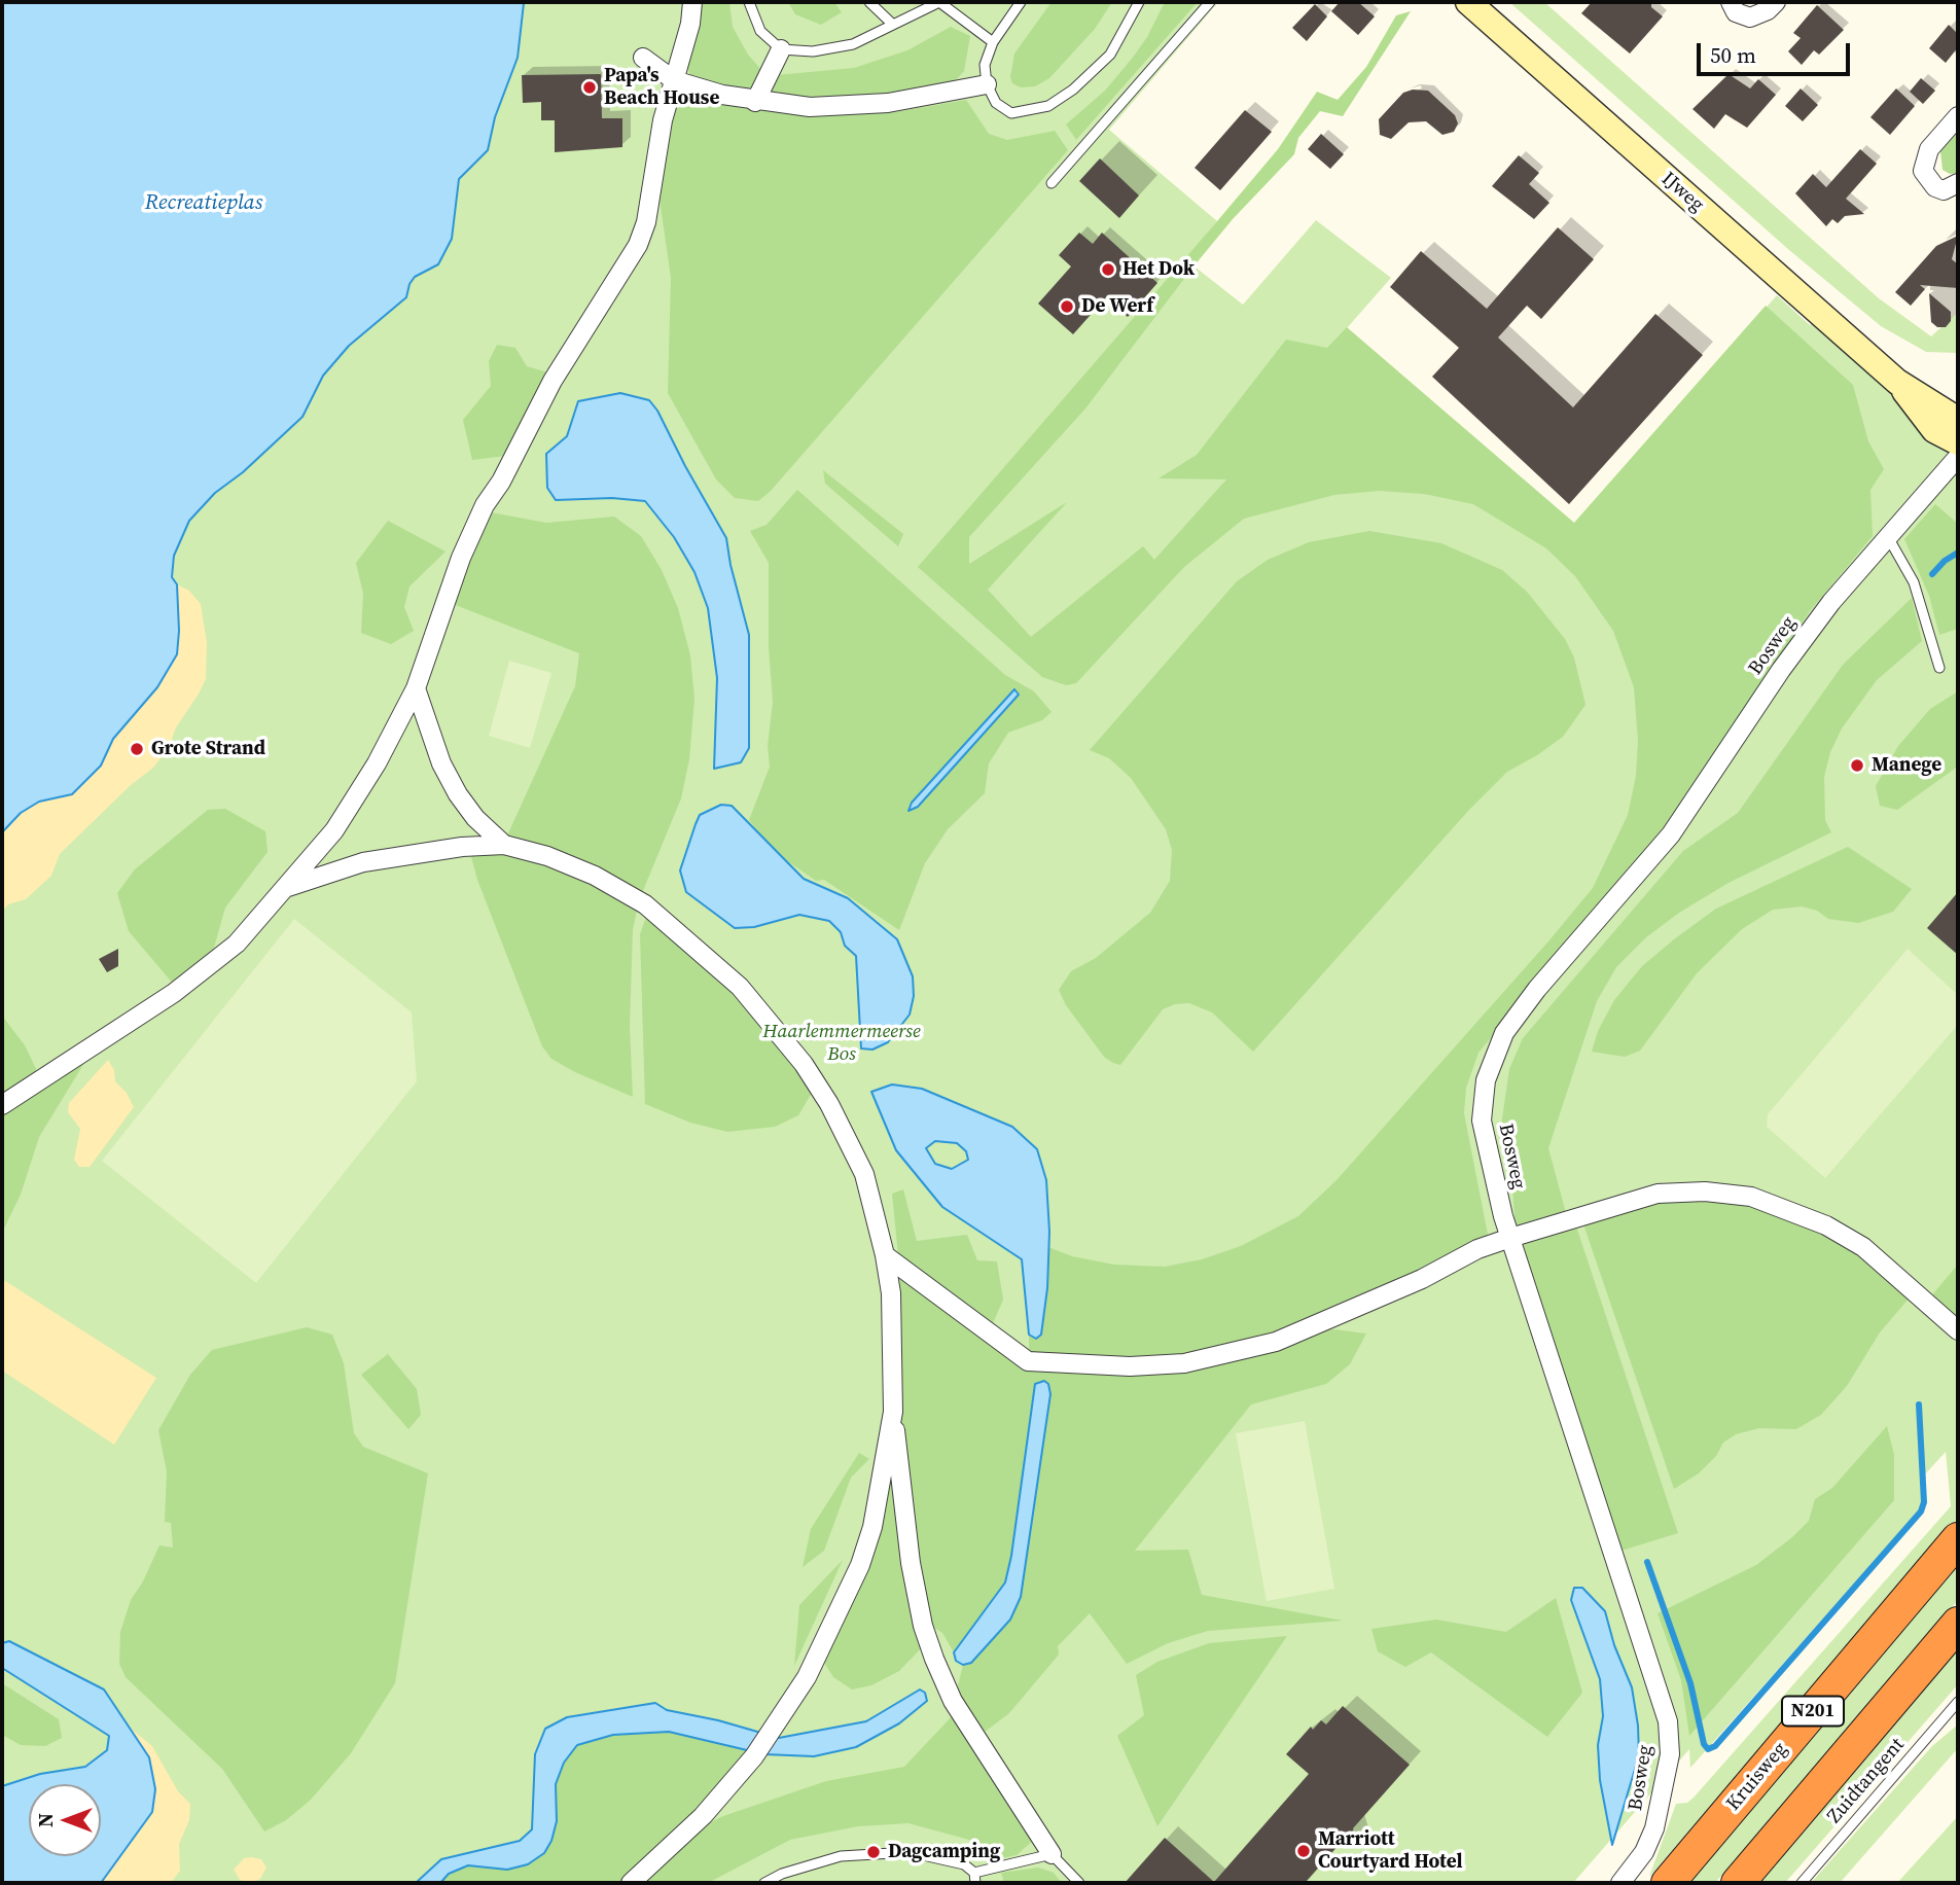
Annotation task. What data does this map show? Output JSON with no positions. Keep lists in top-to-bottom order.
{
  "streets": {
    "highway": ["N201", "Kruisweg"],
    "street": ["IJweg", "Bosweg"],
    "lane": ["Zuidtangent"]
  },
  "water": ["Recreatieplas"],
  "parks": ["Haarlemmermeerse Bos"],
  "places": [
    "Papa's Beach House",
    "Het Dok",
    "De Werf",
    "Grote Strand",
    "Manege",
    "Marriott Courtyard Hotel",
    "Dagcamping"
  ],
  "scale_bar": "50 m",
  "north": "left"
}
